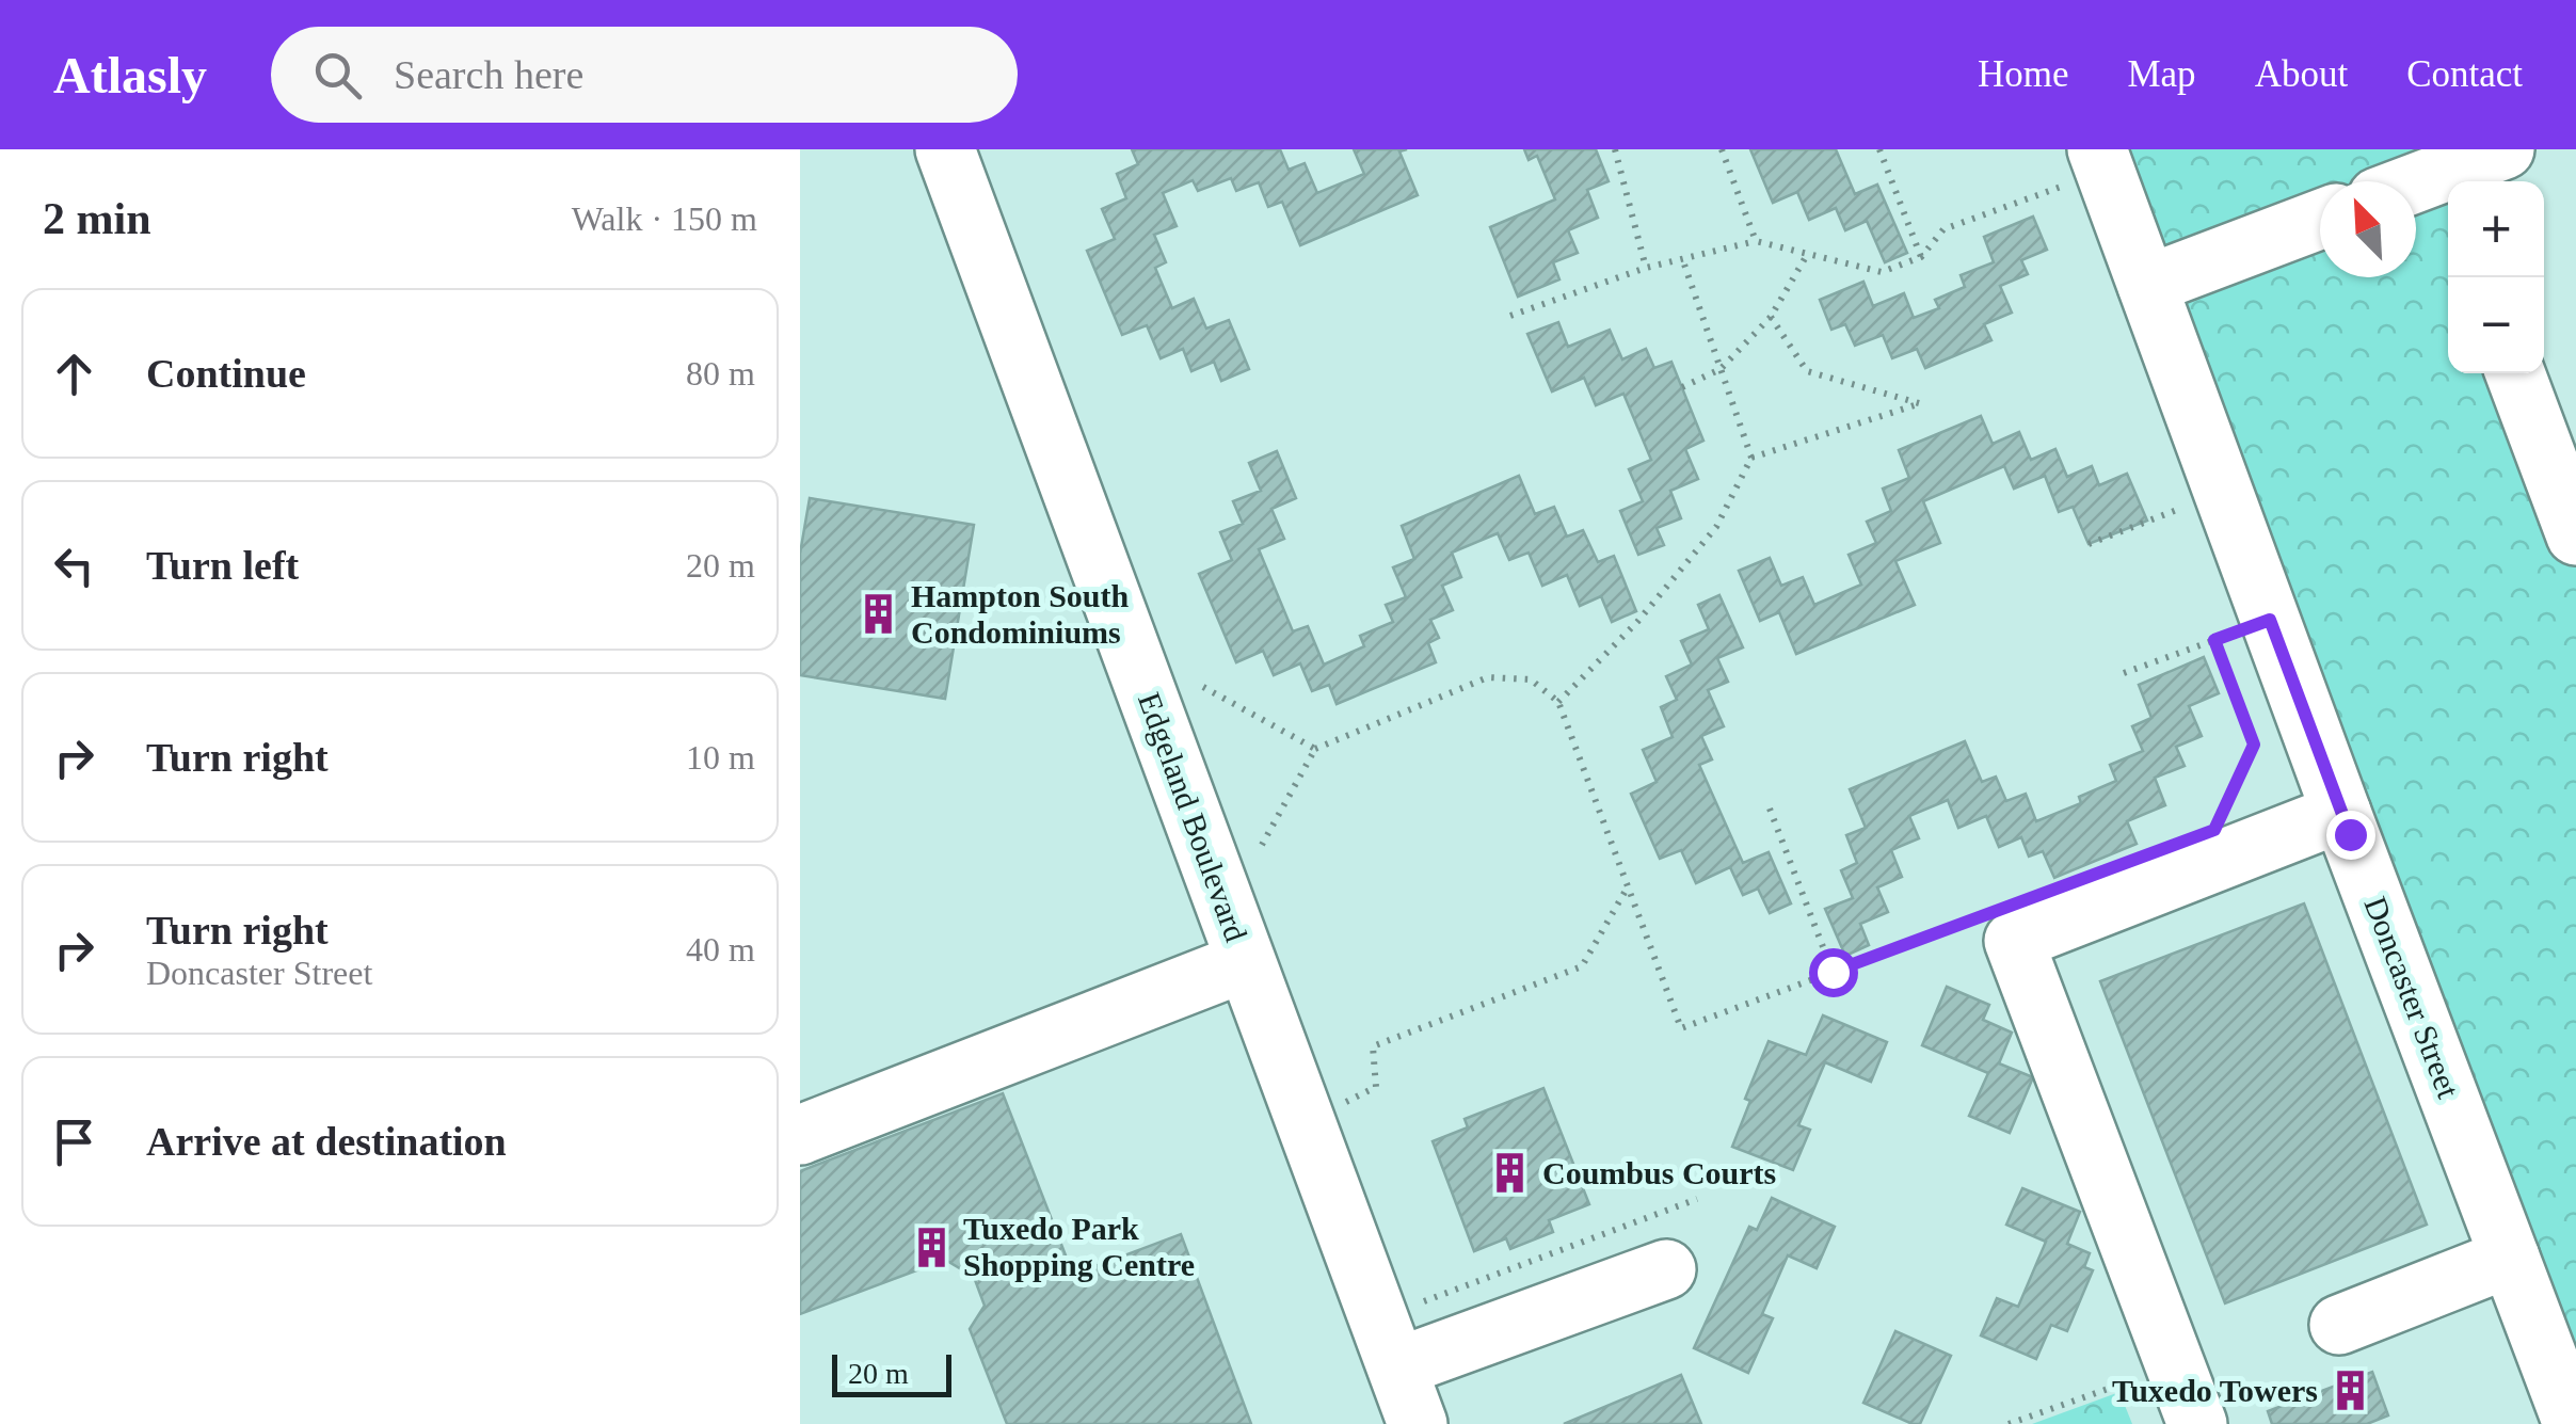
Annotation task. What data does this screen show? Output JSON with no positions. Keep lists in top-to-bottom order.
{
  "streets": {
    "street": ["Edgeland Boulevard", "Doncaster Street"]
  },
  "places": {
    "building": [
      "Hampton South Condominiums",
      "Coumbus Courts",
      "Tuxedo Park Shopping Centre",
      "Tuxedo Towers"
    ]
  },
  "scale_bar": "20 m",
  "north": "top left",
  "page": {
    "header": "Atlasly",
    "search": "Search here",
    "nav": [
      "Home",
      "Map",
      "About",
      "Contact"
    ],
    "heading": ["2 min", "Walk · 150 m"],
    "map_buttons": ["+", "−"],
    "list": [
      ["Continue", "80 m"],
      ["Turn left", "20 m"],
      ["Turn right", "10 m"],
      ["Turn right", "Doncaster Street", "40 m"],
      "Arrive at destination"
    ],
    "scale": "20 m"
  }
}
